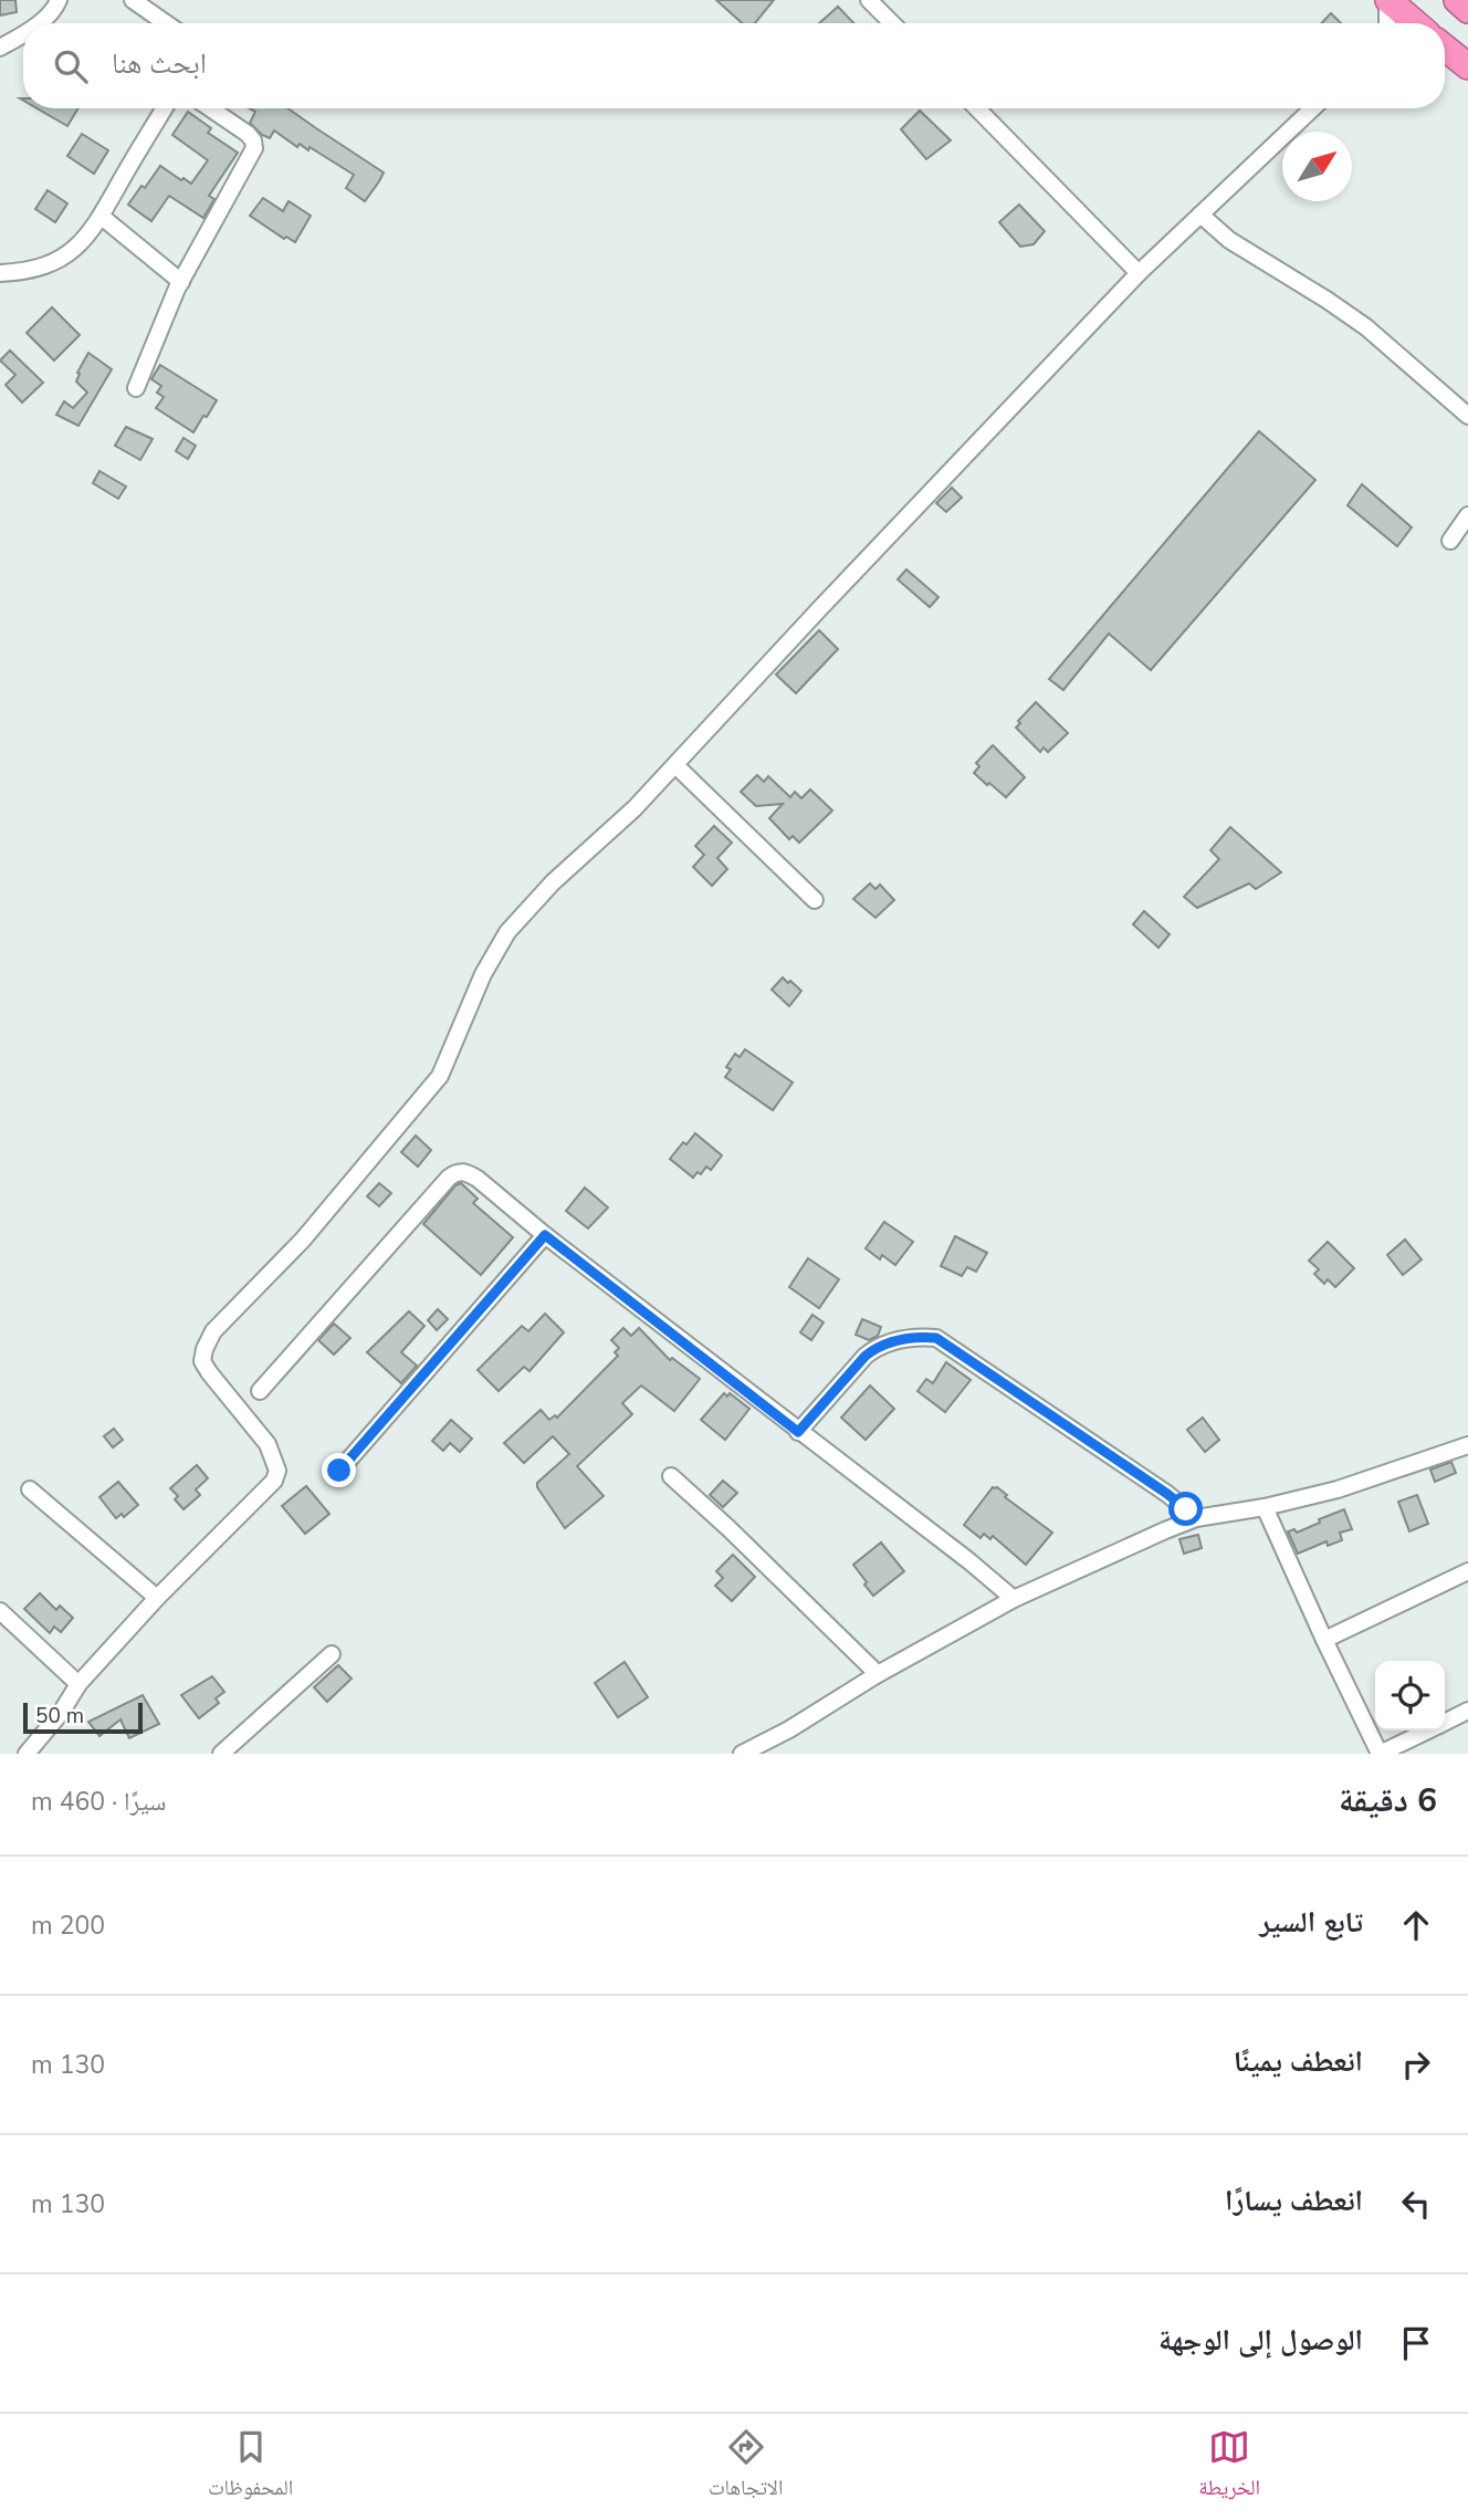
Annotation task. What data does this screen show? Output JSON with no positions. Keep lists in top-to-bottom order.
{
  "scale_bar": "50 m",
  "north": "top right",
  "page": {
    "search": "ابحث هنا",
    "scale": "50 m",
    "heading": ["6 دقيقة", "سيرًا · 460 m"],
    "list": [
      ["تابع السير", "200 m"],
      ["انعطف يمينًا", "130 m"],
      ["انعطف يسارًا", "130 m"],
      "الوصول إلى الوجهة"
    ],
    "nav": ["الخريطة", "الاتجاهات", "المحفوظات"]
  }
}
